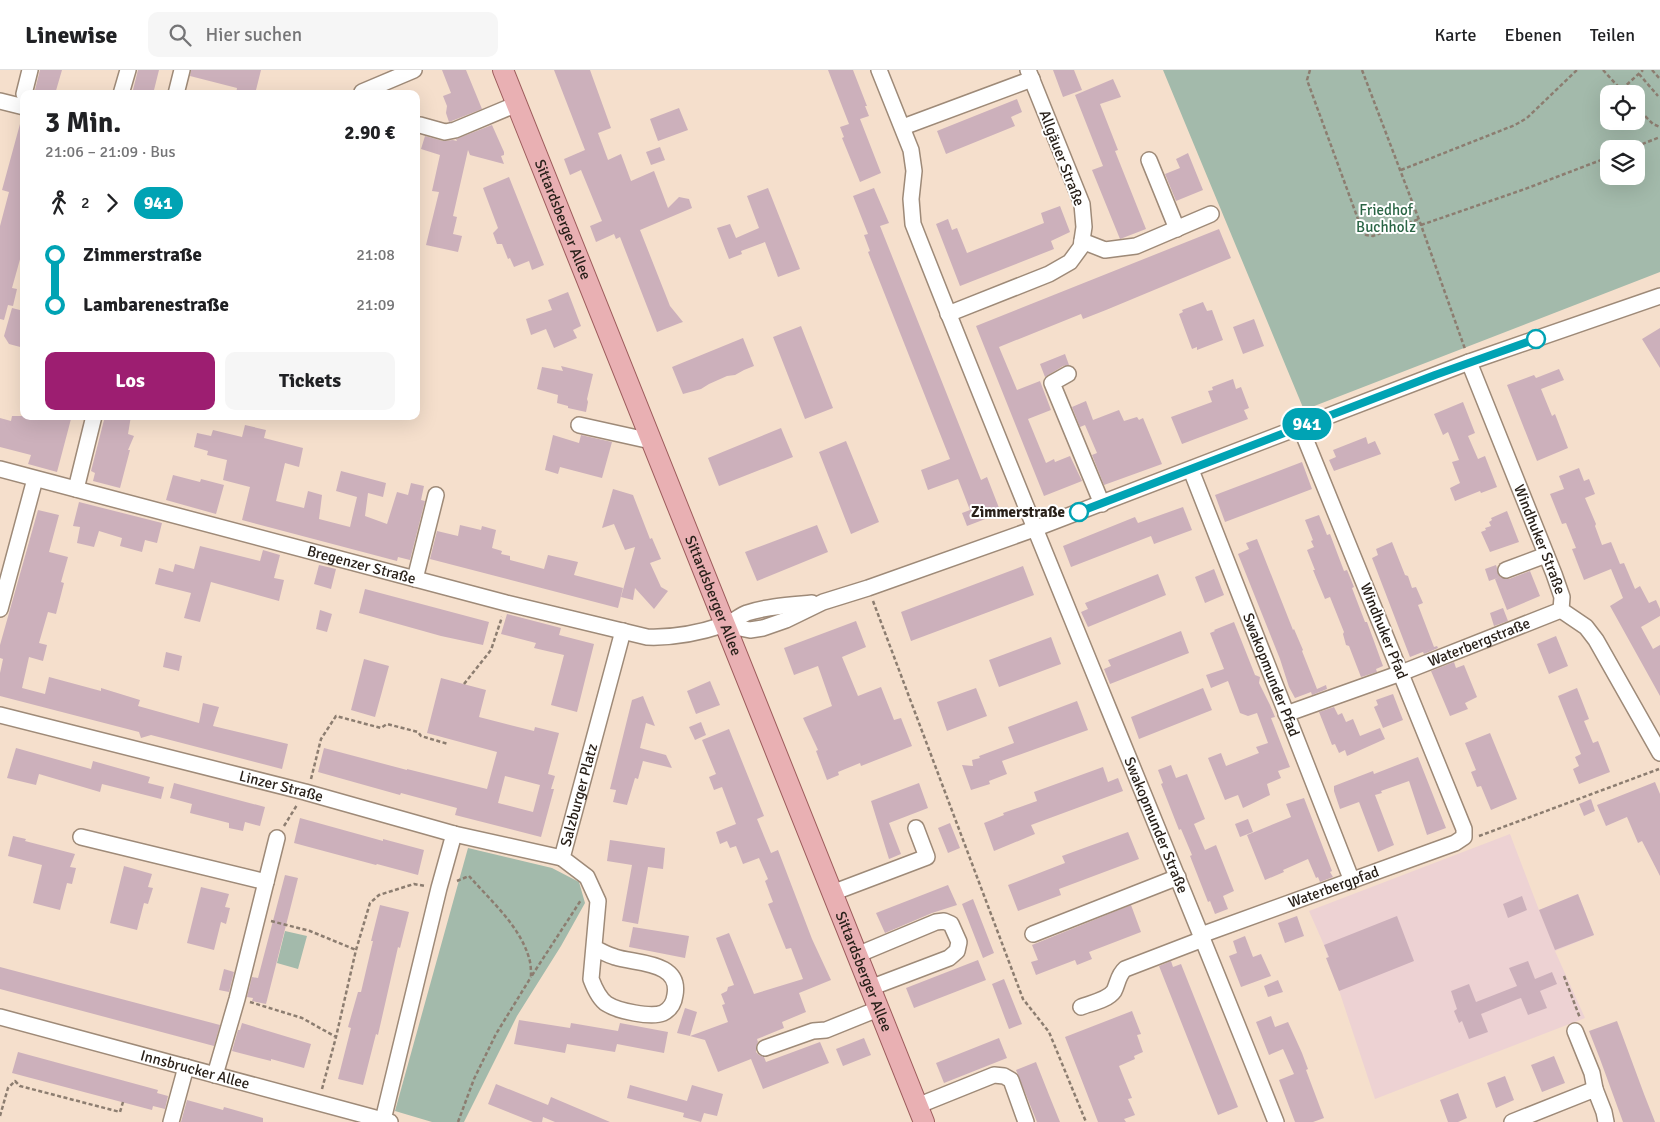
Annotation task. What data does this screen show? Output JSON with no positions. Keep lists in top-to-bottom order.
{
  "streets": {
    "main road": ["Sittardsberger Allee"],
    "street": [
      "Allgäuer Straße",
      "Windhuker Straße",
      "Bregenzer Straße",
      "Windhuker Pfad",
      "Waterbergstraße",
      "Swakopmunder Pfad",
      "Linzer Straße",
      "Salzburger Platz",
      "Swakopmunder Straße",
      "Waterbergpfad",
      "Innsbrucker Allee"
    ]
  },
  "crossings": [
    ["Sittardsberger Allee", "Bregenzer Straße"],
    ["Windhuker Straße", "Waterbergstraße"],
    ["Bregenzer Straße", "Salzburger Platz"],
    ["Windhuker Pfad", "Waterbergstraße"],
    ["Windhuker Pfad", "Waterbergpfad"],
    ["Waterbergstraße", "Swakopmunder Pfad"],
    ["Swakopmunder Pfad", "Waterbergpfad"],
    ["Linzer Straße", "Salzburger Platz"],
    ["Swakopmunder Straße", "Waterbergpfad"]
  ],
  "parks": ["Friedhof Buchholz"],
  "places": ["Zimmerstraße"],
  "lines": ["bus line 941"],
  "page": {
    "header": "Linewise",
    "search": "Hier suchen",
    "nav": ["Karte", "Ebenen", "Teilen"],
    "on_map": "941",
    "heading": ["3 Min.", "21:06 – 21:09 · Bus", "2.90 €"],
    "legs": ["2", "941"],
    "list": [
      {
        "name": "Zimmerstraße",
        "value": "21:08"
      },
      {
        "name": "Lambarenestraße",
        "value": "21:09"
      }
    ],
    "buttons": ["Los", "Tickets"]
  }
}
